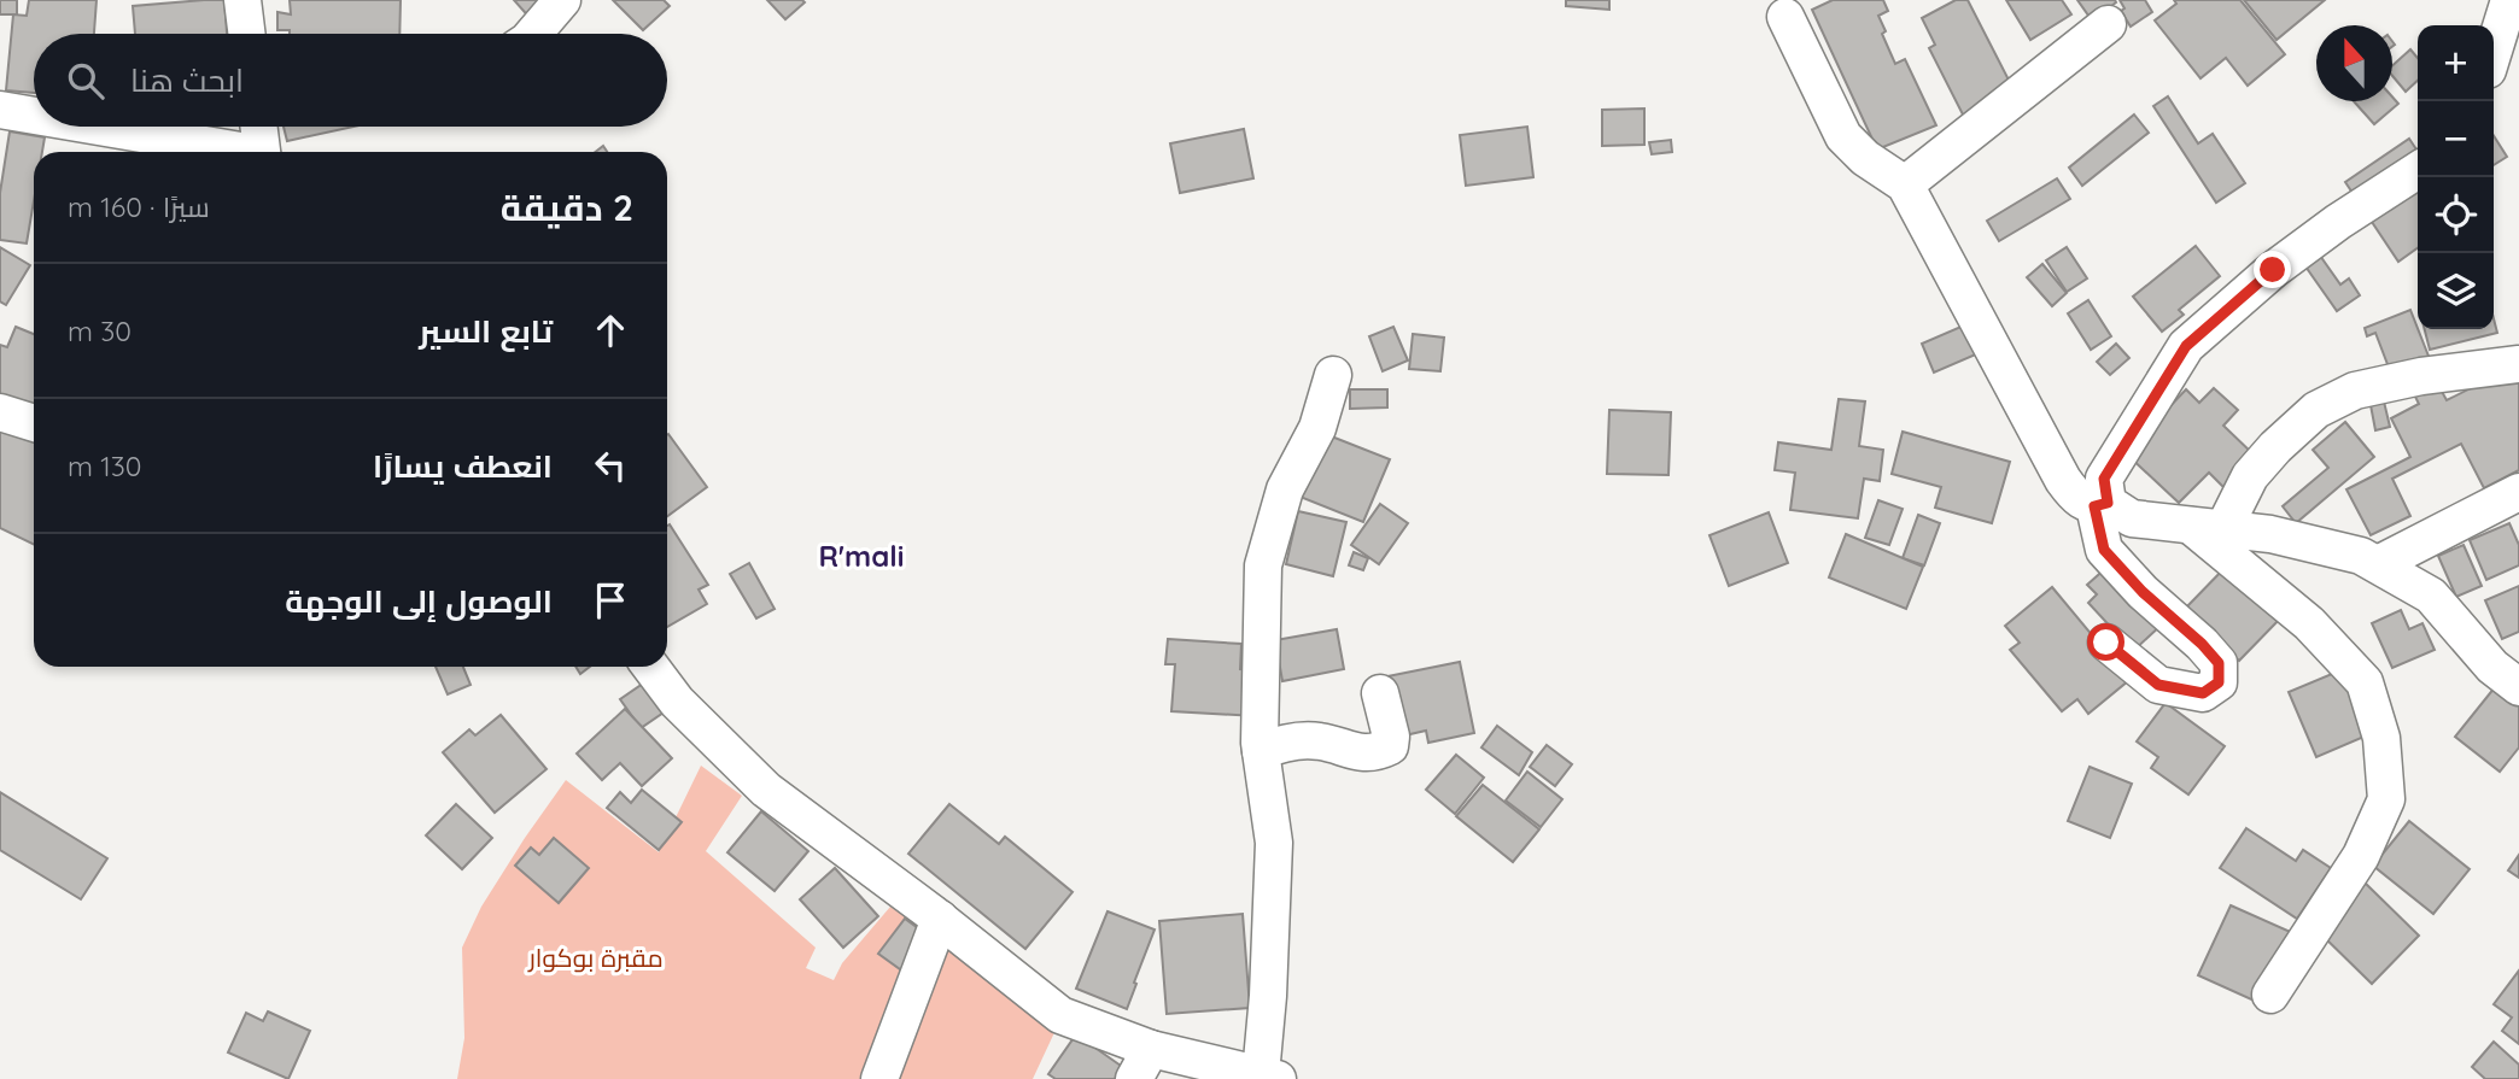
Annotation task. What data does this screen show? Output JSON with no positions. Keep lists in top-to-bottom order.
{
  "districts": ["R'mali"],
  "parks": ["مقبرة بوكوار"],
  "north": "top",
  "page": {
    "map_buttons": ["+", "−"],
    "search": "ابحث هنا",
    "heading": ["2 دقيقة", "سيرًا · 160 m"],
    "list": [
      ["تابع السير", "30 m"],
      ["انعطف يسارًا", "130 m"],
      "الوصول إلى الوجهة"
    ]
  }
}
